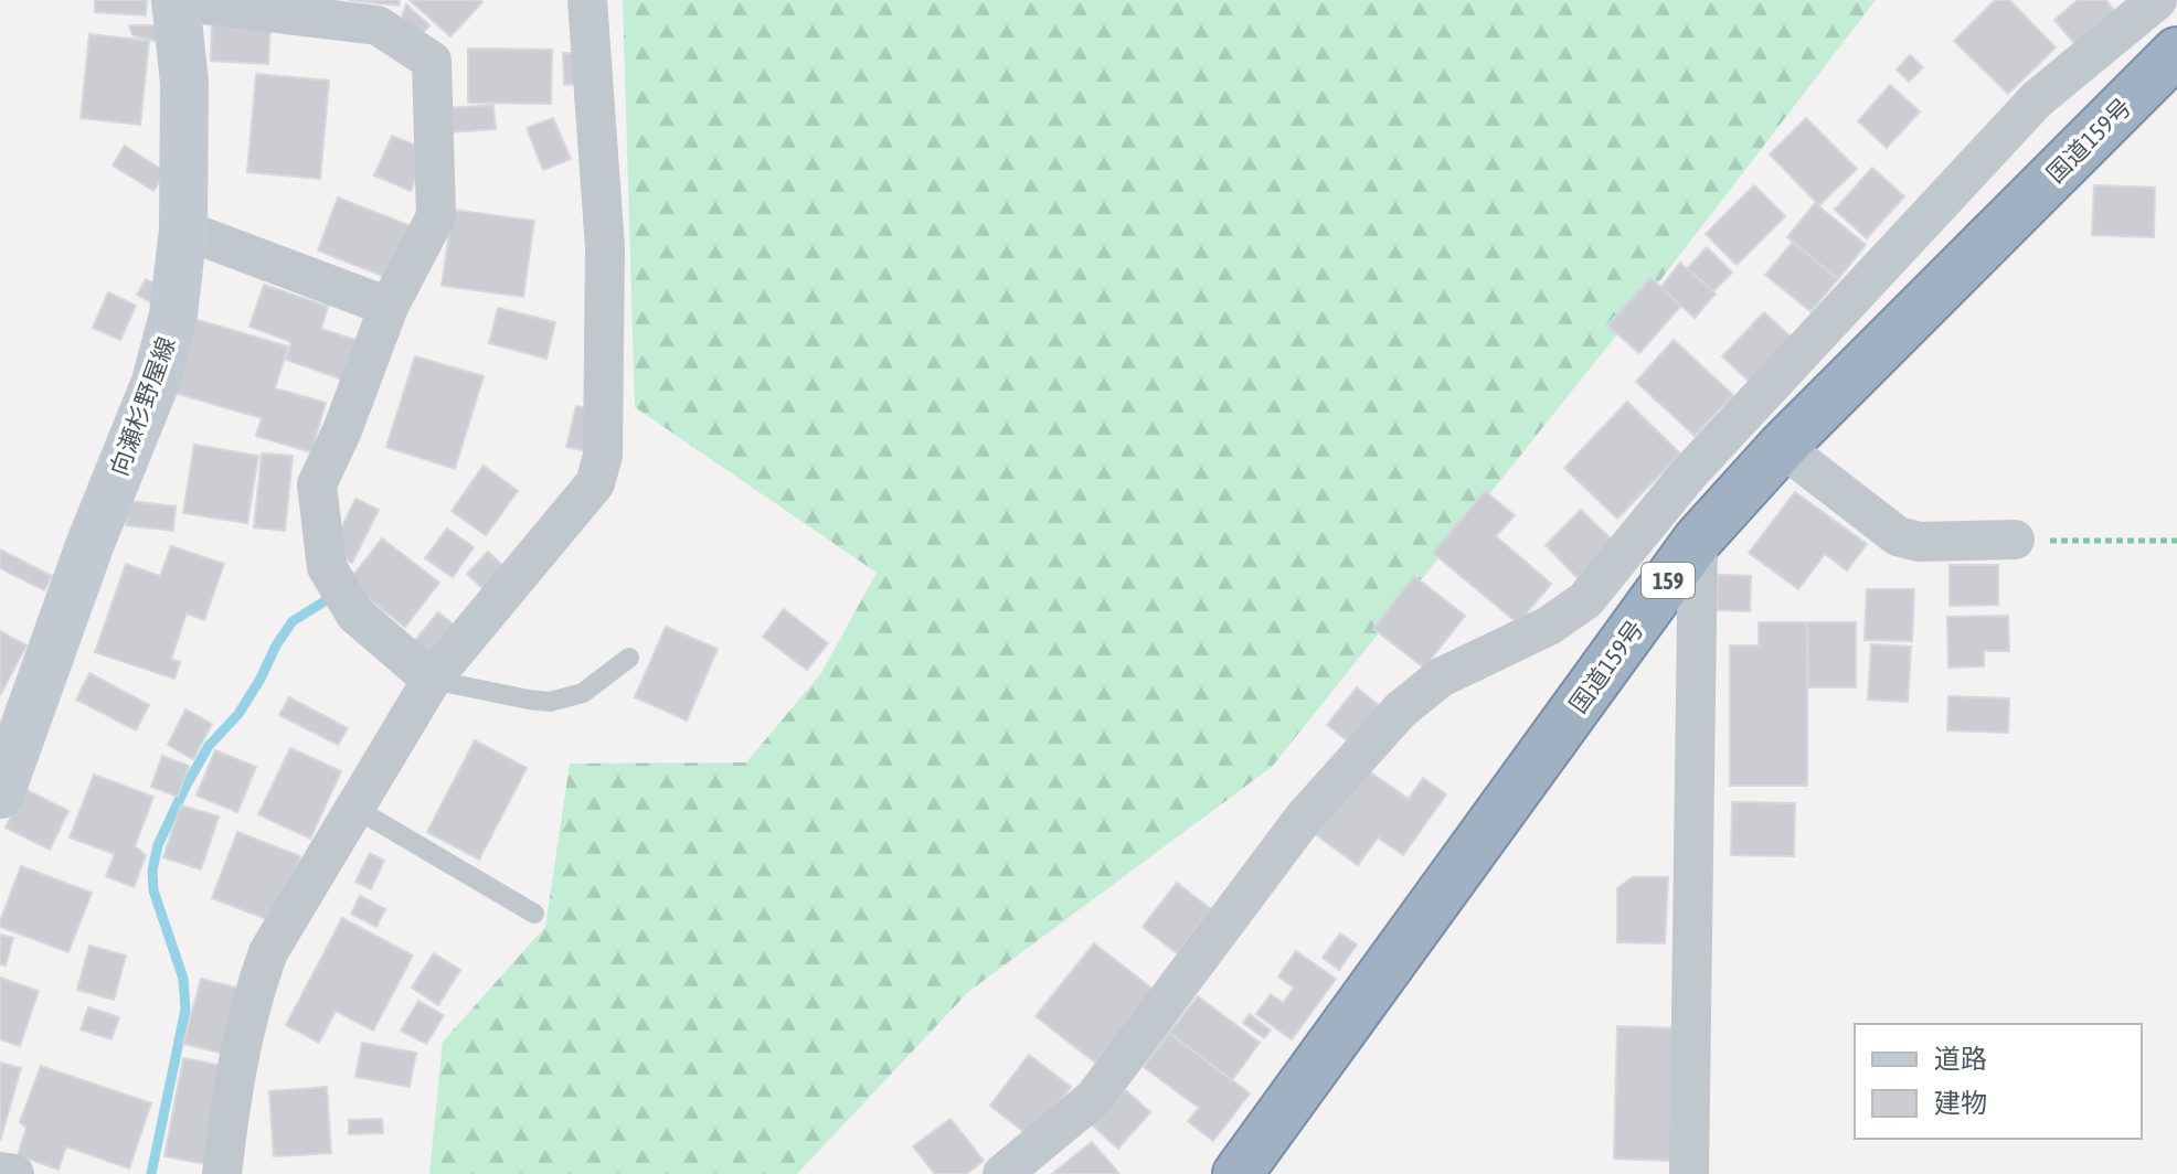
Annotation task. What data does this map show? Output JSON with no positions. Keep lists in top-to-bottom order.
{
  "streets": {
    "highway": ["国道159号", "159"],
    "main road": ["向瀬杉野屋線"]
  },
  "legend": ["道路", "建物"]
}
